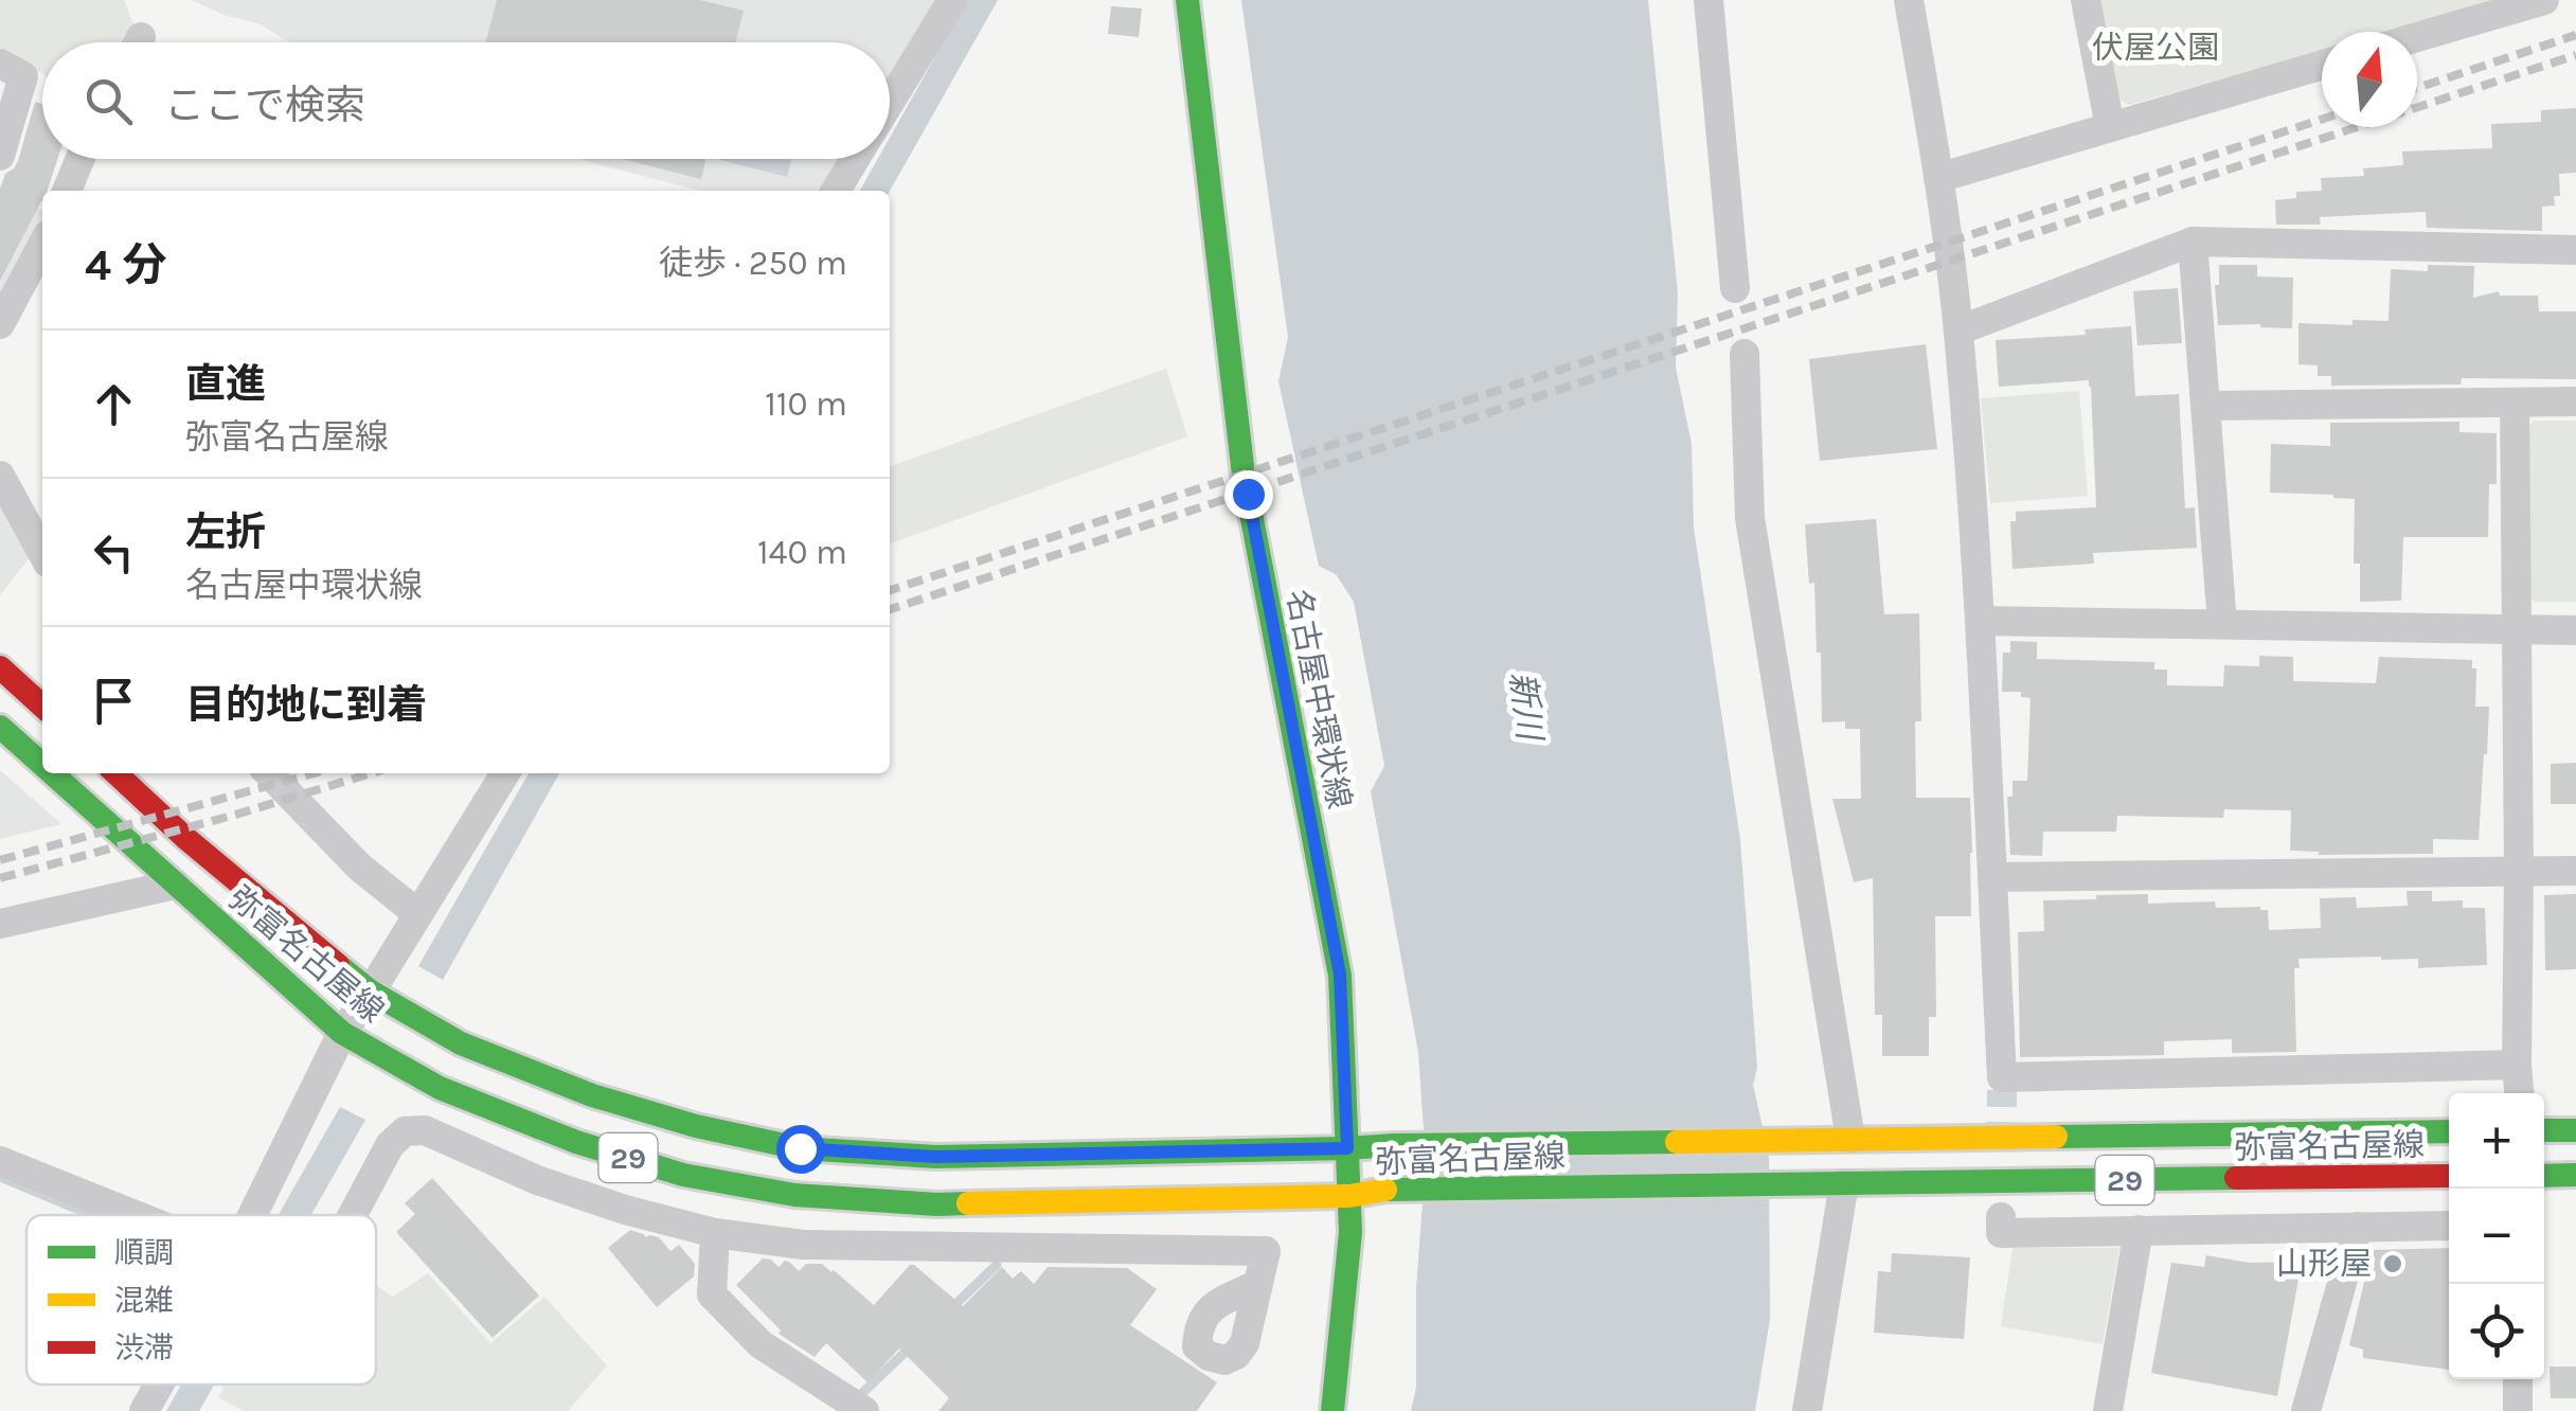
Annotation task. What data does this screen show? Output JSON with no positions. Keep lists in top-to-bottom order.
{
  "streets": {
    "main road": ["名古屋中環状線", "弥富名古屋線", "29"]
  },
  "crossings": [
    ["名古屋中環状線", "弥富名古屋線"]
  ],
  "water": ["新川"],
  "parks": ["伏屋公園"],
  "places": ["山形屋"],
  "legend": ["順調", "混雑", "渋滞"],
  "north": "top",
  "page": {
    "search": "ここで検索",
    "heading": ["4 分", "徒歩 · 250 m"],
    "list": [
      ["直進", "弥富名古屋線", "110 m"],
      ["左折", "名古屋中環状線", "140 m"],
      "目的地に到着"
    ],
    "map_buttons": ["+", "−"]
  }
}
